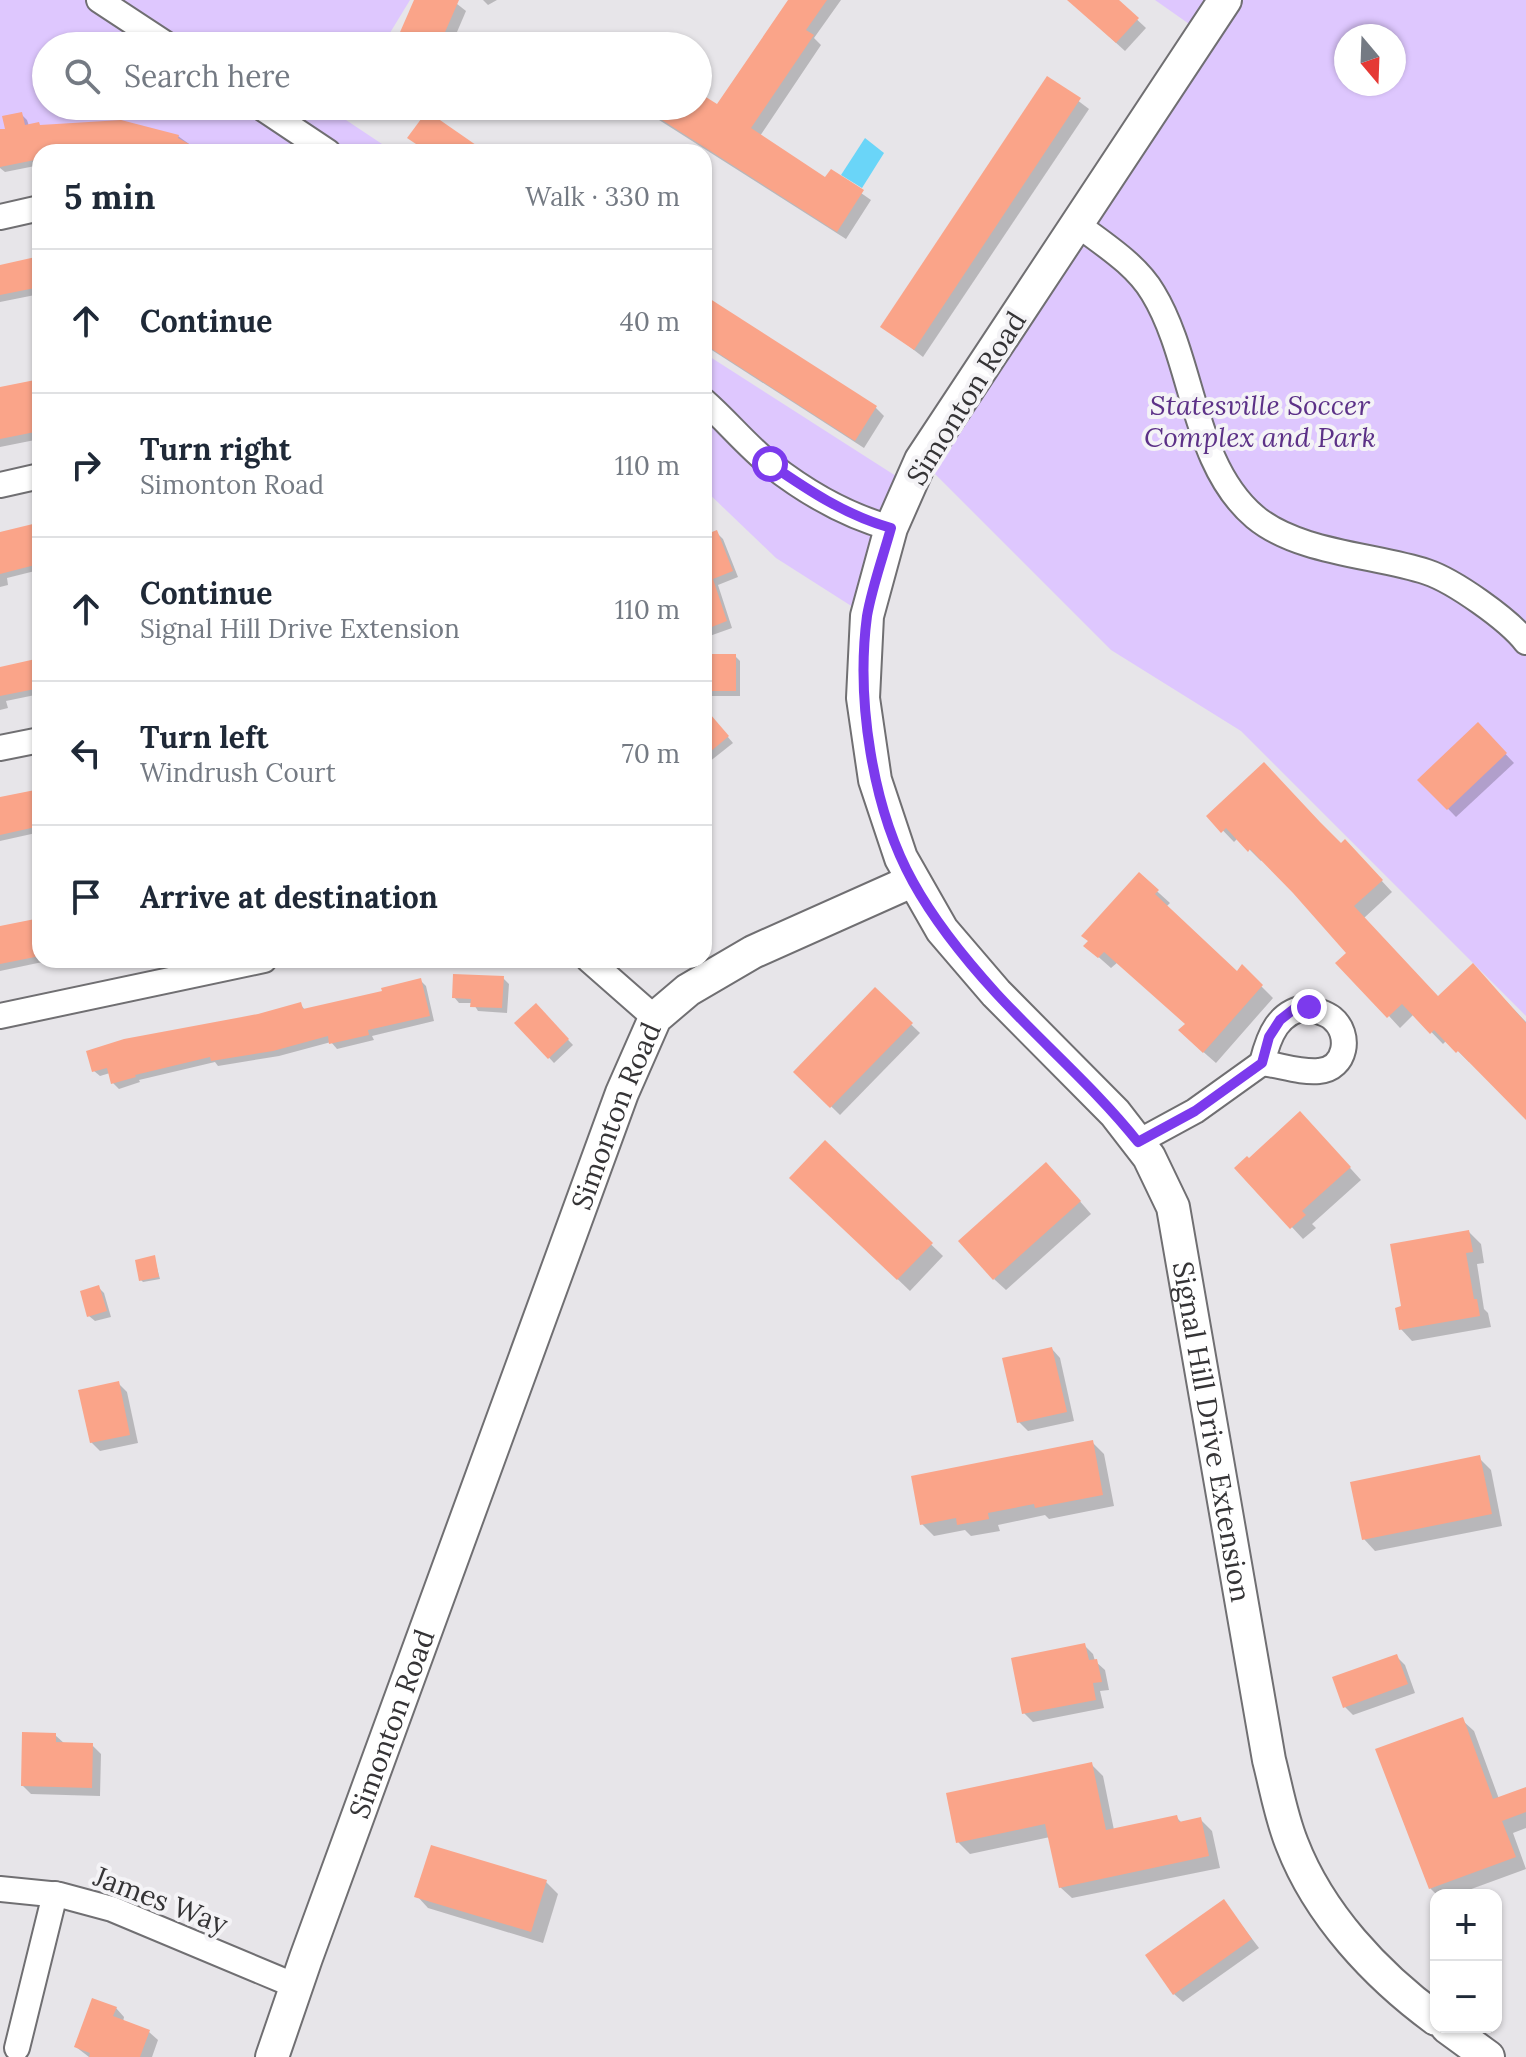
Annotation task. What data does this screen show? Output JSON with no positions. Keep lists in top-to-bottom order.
{
  "streets": {
    "street": ["Simonton Road", "Signal Hill Drive Extension", "James Way"]
  },
  "crossings": [
    ["Simonton Road", "Signal Hill Drive Extension"],
    ["Simonton Road", "James Way"]
  ],
  "parks": ["Statesville Soccer Complex and Park"],
  "north": "bottom",
  "page": {
    "search": "Search here",
    "heading": ["5 min", "Walk · 330 m"],
    "list": [
      ["Continue", "40 m"],
      ["Turn right", "Simonton Road", "110 m"],
      ["Continue", "Signal Hill Drive Extension", "110 m"],
      ["Turn left", "Windrush Court", "70 m"],
      "Arrive at destination"
    ],
    "map_buttons": ["+", "−"]
  }
}
